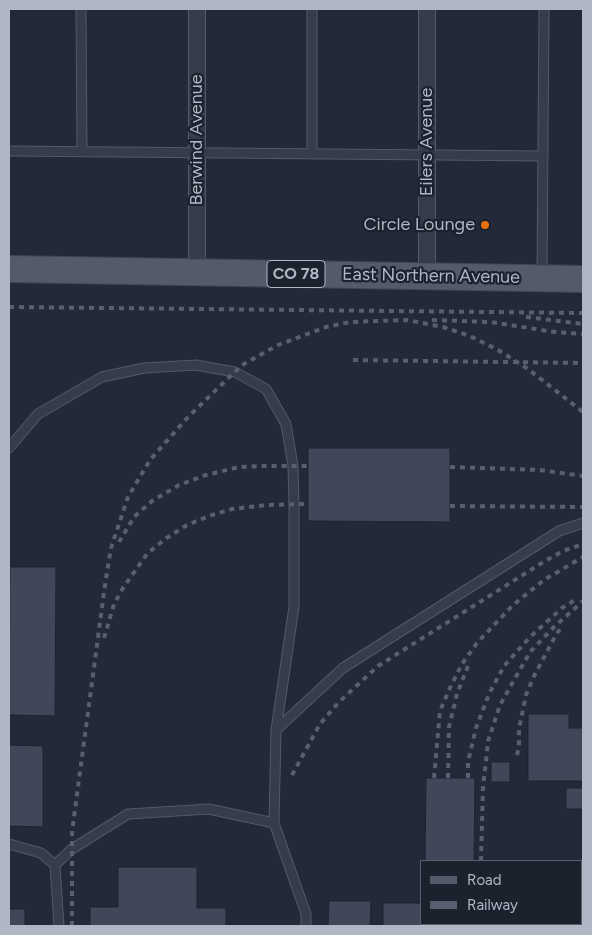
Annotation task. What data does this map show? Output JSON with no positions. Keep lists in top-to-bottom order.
{
  "streets": {
    "main road": ["CO 78", "East Northern Avenue"],
    "street": ["Berwind Avenue", "Eilers Avenue"]
  },
  "crossings": [
    ["Berwind Avenue", "East Northern Avenue"],
    ["Eilers Avenue", "East Northern Avenue"]
  ],
  "places": ["Circle Lounge"],
  "legend": ["Road", "Railway"]
}
